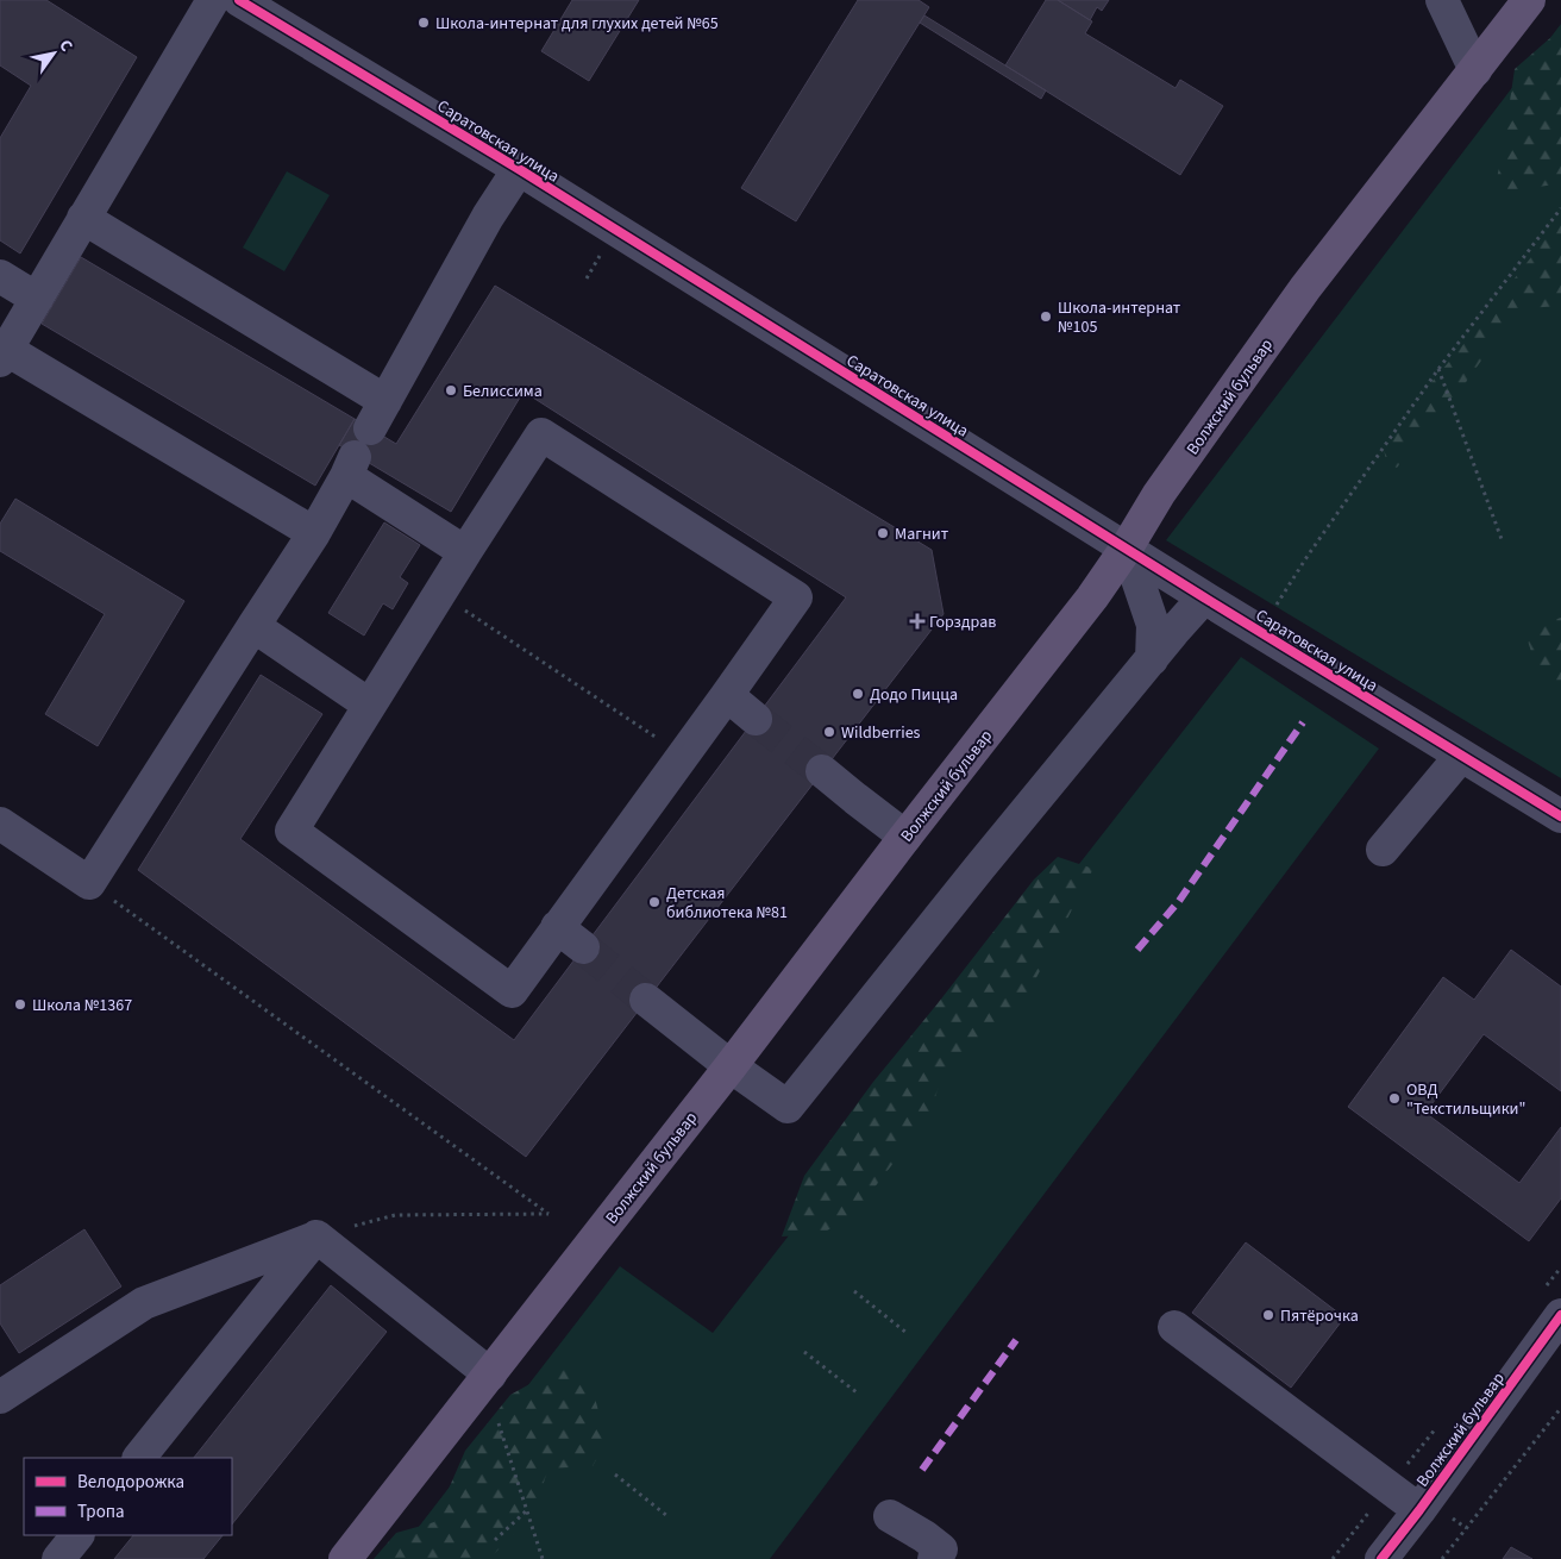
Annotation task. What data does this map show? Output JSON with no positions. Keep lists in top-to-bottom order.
{
  "streets": {
    "main road": ["Волжский бульвар"],
    "street": ["Саратовская улица"]
  },
  "crossings": [
    ["Саратовская улица", "Волжский бульвар"]
  ],
  "places": {
    "other": [
      "Школа-интернат для глухих детей №65",
      "Школа-интернат №105",
      "Белиссима",
      "Магнит",
      "Додо Пицца",
      "Wildberries",
      "Детская библиотека №81",
      "Школа №1367",
      "ОВД \"Текстильщики\"",
      "Пятёрочка"
    ],
    "health": ["Горздрав"]
  },
  "legend": ["Велодорожка", "Тропа"],
  "north": "top right"
}
